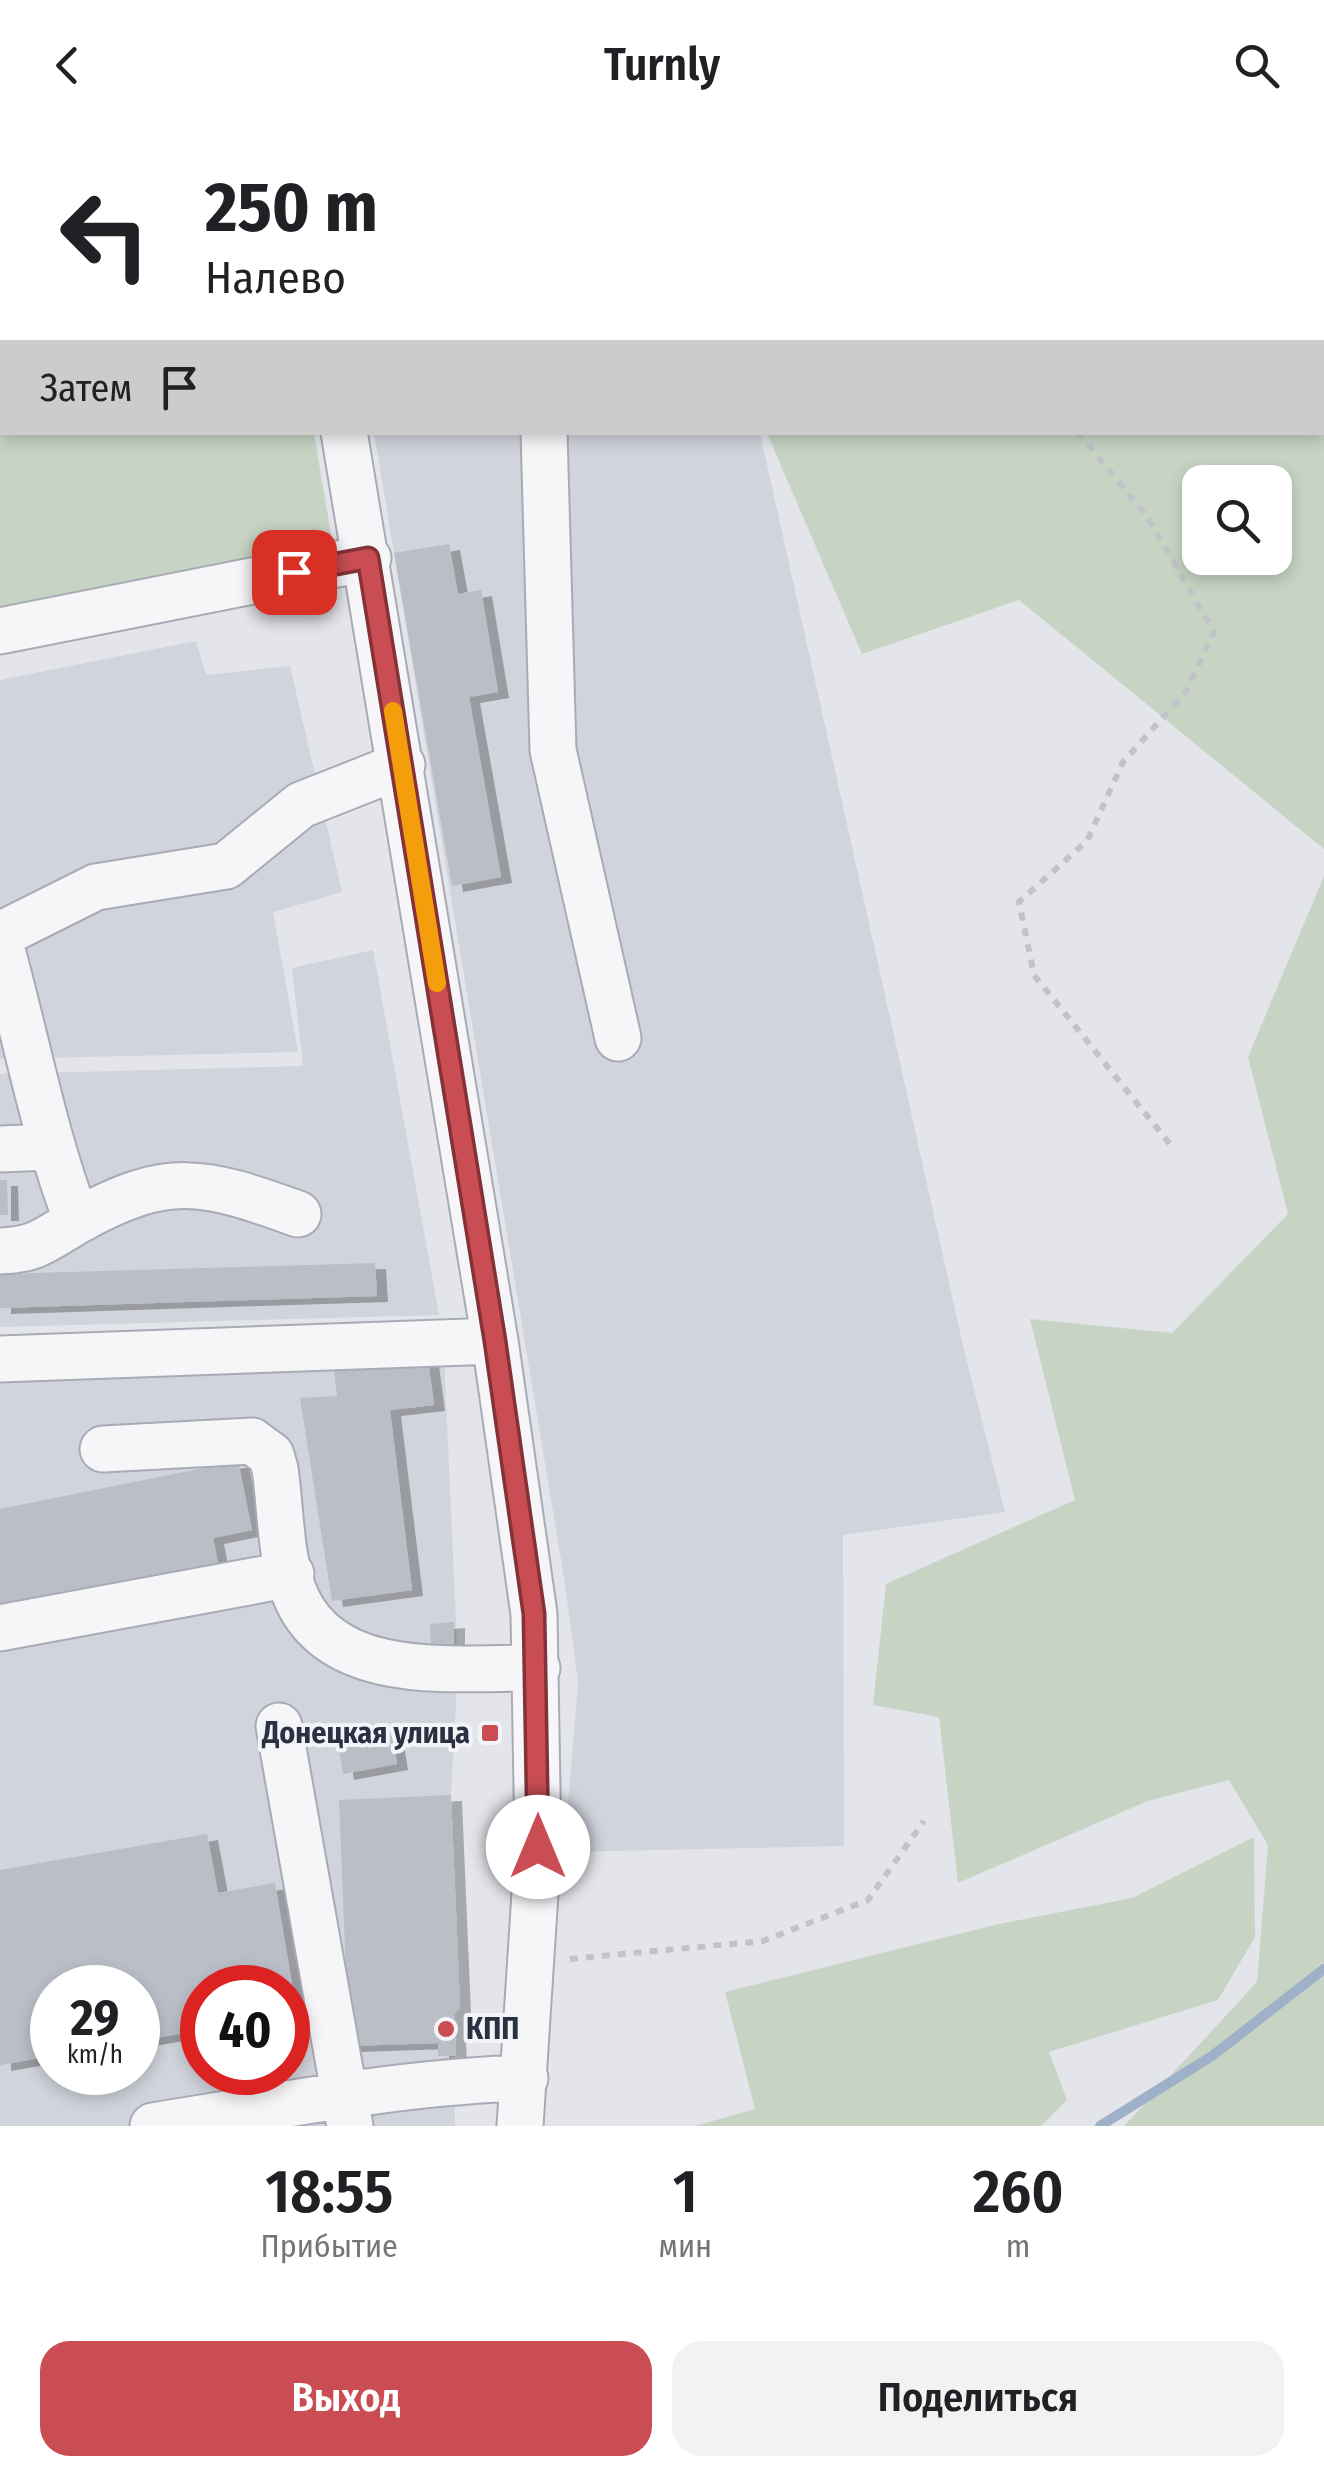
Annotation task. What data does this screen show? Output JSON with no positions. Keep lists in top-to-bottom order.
{
  "places": {
    "transit": ["Донецкая улица"],
    "other": ["КПП"]
  },
  "page": {
    "header": "Turnly",
    "turn": ["250 m", "Налево"],
    "then": "Затем",
    "speed": "29 km/h",
    "limit": "40",
    "eta": [
      "18:55",
      "Прибытие",
      "1",
      "мин",
      "260",
      "m"
    ],
    "buttons": ["Выход", "Поделиться"]
  }
}
